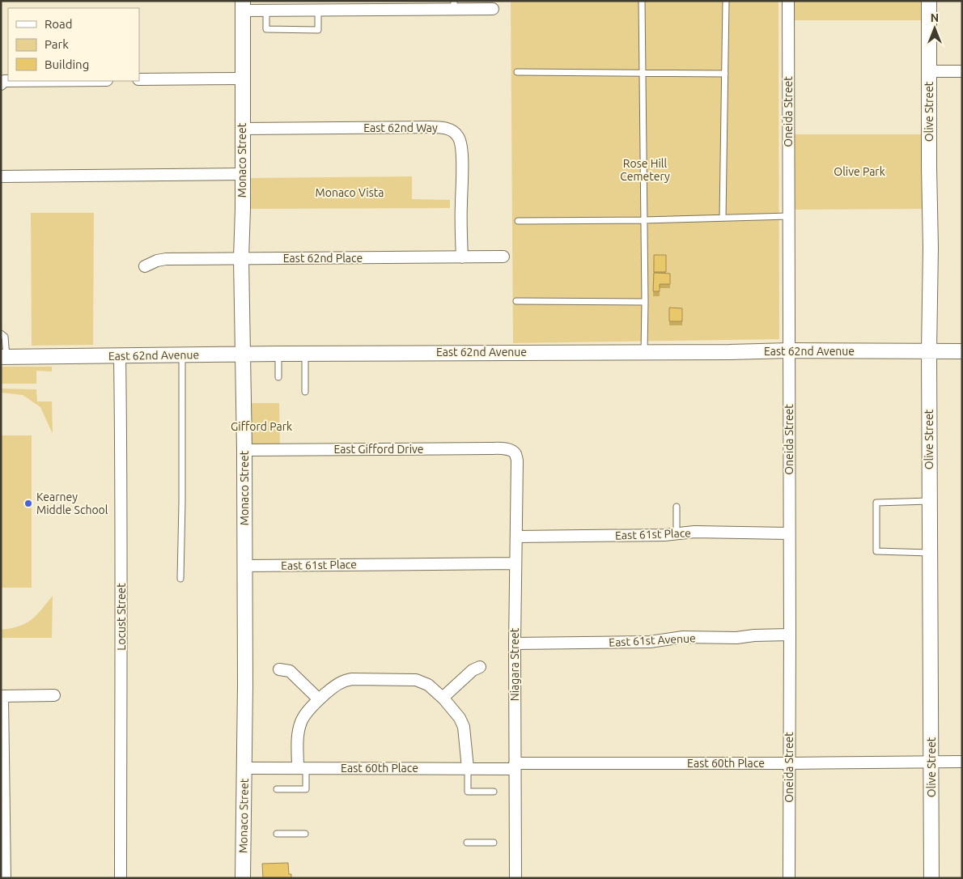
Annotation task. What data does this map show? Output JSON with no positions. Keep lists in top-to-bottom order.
{
  "streets": {
    "street": [
      "Oneida Street",
      "Olive Street",
      "East 62nd Way",
      "Monaco Street",
      "East 62nd Place",
      "East 62nd Avenue",
      "East Gifford Drive",
      "East 61st Place",
      "Locust Street",
      "East 61st Avenue",
      "Niagara Street",
      "East 60th Place"
    ]
  },
  "crossings": [
    ["Oneida Street", "East 62nd Avenue"],
    ["Oneida Street", "East 61st Place"],
    ["Oneida Street", "East 61st Avenue"],
    ["Oneida Street", "East 60th Place"],
    ["Olive Street", "East 62nd Avenue"],
    ["Olive Street", "East 60th Place"],
    ["East 62nd Way", "Monaco Street"],
    ["East 62nd Way", "East 62nd Place"],
    ["Monaco Street", "East 62nd Place"],
    ["Monaco Street", "East 62nd Avenue"],
    ["Monaco Street", "East Gifford Drive"],
    ["Monaco Street", "East 61st Place"],
    ["Monaco Street", "East 60th Place"],
    ["East 62nd Avenue", "Locust Street"],
    ["East Gifford Drive", "Niagara Street"],
    ["East 61st Place", "Niagara Street"],
    ["East 61st Avenue", "Niagara Street"],
    ["Niagara Street", "East 60th Place"]
  ],
  "parks": [
    "Rose Hill Cemetery",
    "Olive Park",
    "Monaco Vista",
    "Gifford Park"
  ],
  "places": ["Kearney Middle School"],
  "legend": ["Road", "Park", "Building"],
  "north": "top"
}
